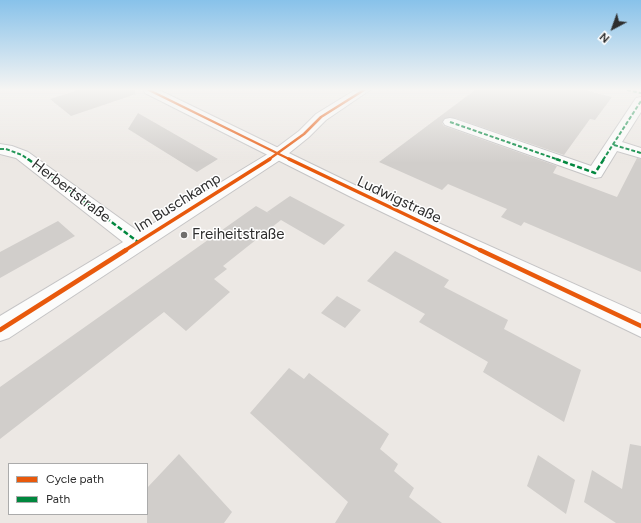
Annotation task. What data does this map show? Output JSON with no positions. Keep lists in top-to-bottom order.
{
  "streets": {
    "street": ["Herbertstraße", "Ludwigstraße", "Im Buschkamp"]
  },
  "crossings": [
    ["Herbertstraße", "Im Buschkamp"],
    ["Ludwigstraße", "Im Buschkamp"]
  ],
  "places": ["Freiheitstraße"],
  "legend": ["Cycle path", "Path"],
  "north": "bottom left"
}
